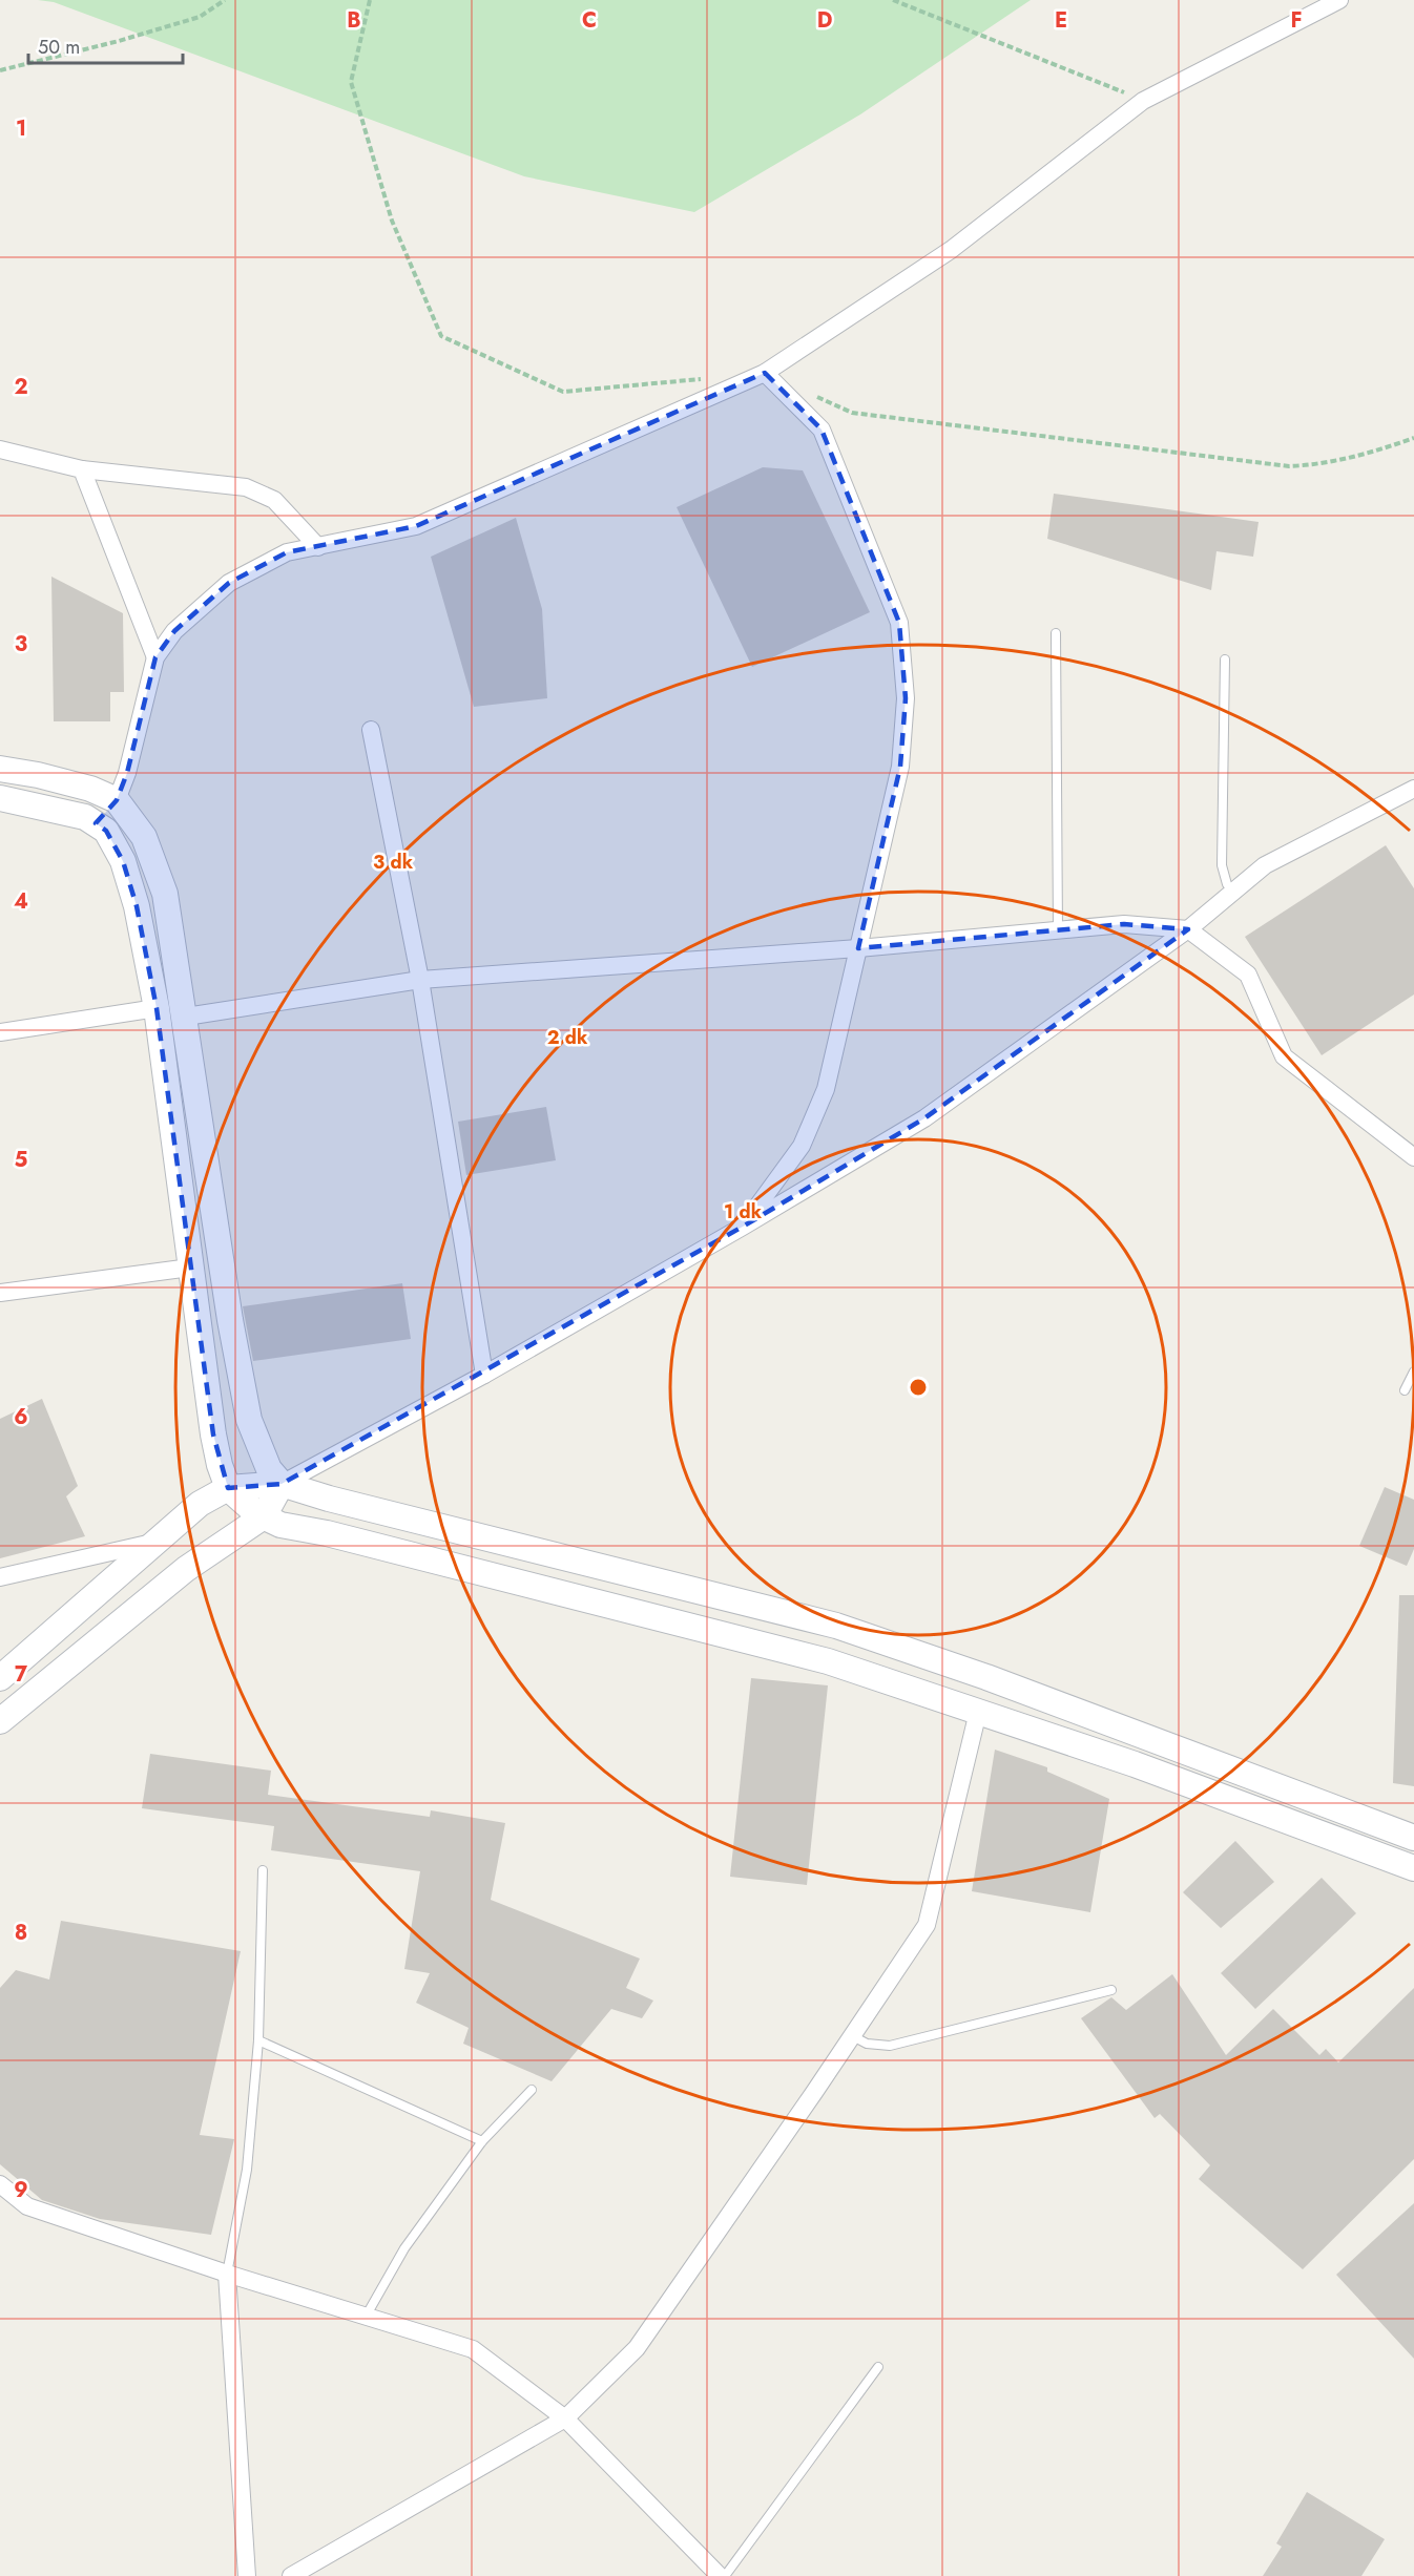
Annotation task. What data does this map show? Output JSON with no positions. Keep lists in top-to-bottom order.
{
  "scale_bar": "50 m",
  "grid": {
    "columns": [
      "B",
      "C",
      "D",
      "E",
      "F"
    ],
    "rows": [
      "1",
      "2",
      "3",
      "4",
      "5",
      "6",
      "7",
      "8",
      "9"
    ]
  },
  "rings": ["3 dk", "2 dk", "1 dk"]
}
